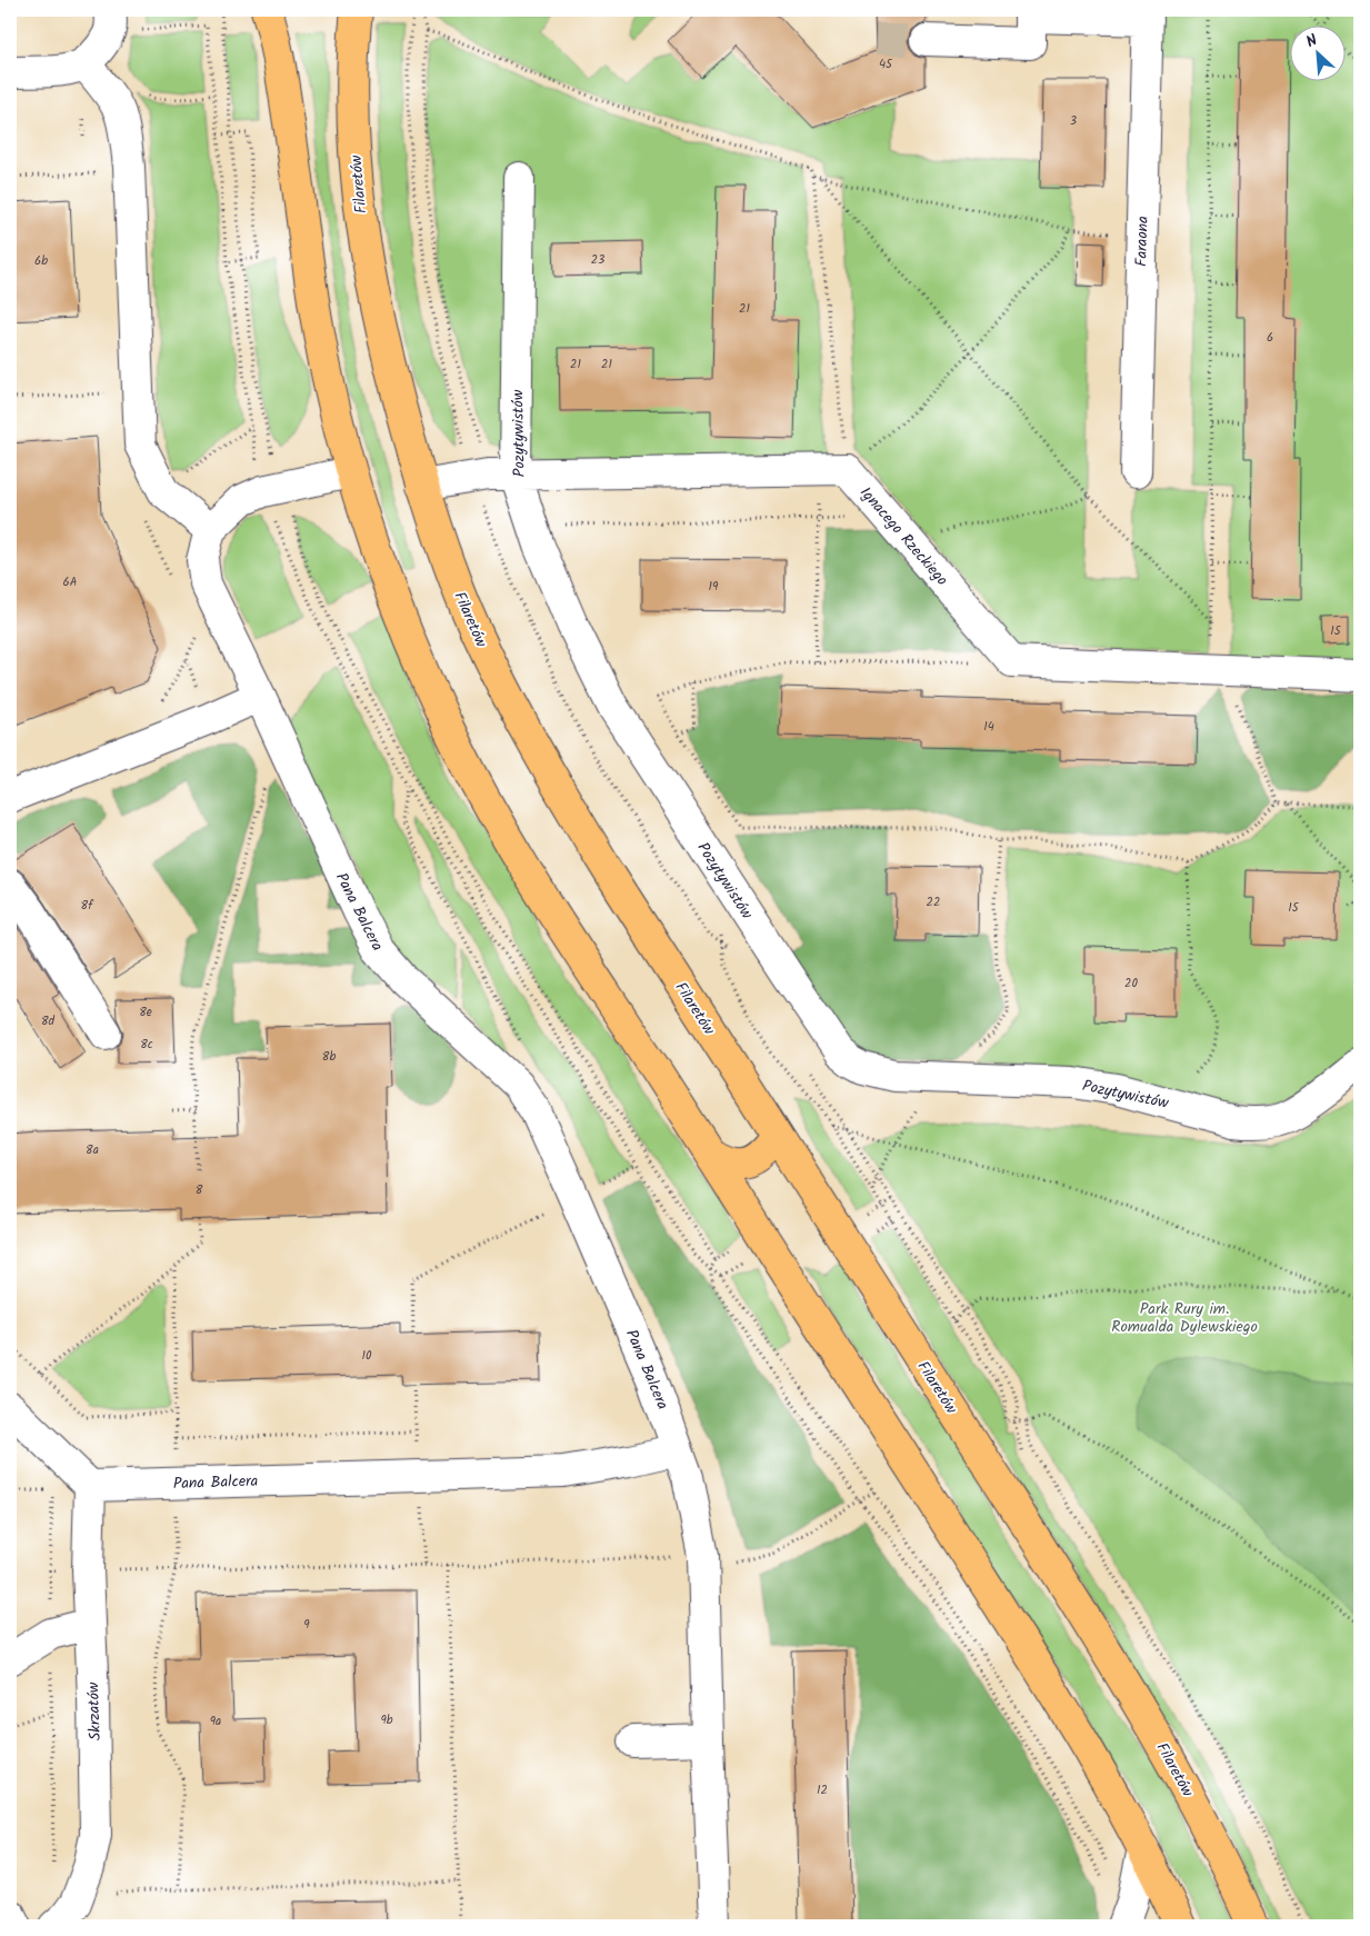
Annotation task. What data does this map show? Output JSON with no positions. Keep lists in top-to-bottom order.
{
  "streets": {
    "main road": ["Filaretów"],
    "street": [
      "Faraona",
      "Pozytywistów",
      "Ignacego Rzeckiego",
      "Pana Balcera",
      "Skrzatów"
    ]
  },
  "crossings": [
    ["Pana Balcera", "Skrzatów"]
  ],
  "parks": ["Park Rury im. Romualda Dylewskiego"],
  "house_numbers": [
    "45",
    "3",
    "23",
    "6b",
    "21",
    "6",
    "21",
    "21",
    "6A",
    "19",
    "15",
    "14",
    "22",
    "8f",
    "15",
    "20",
    "8e",
    "8d",
    "8c",
    "8b",
    "8a",
    "8",
    "10",
    "9",
    "9b",
    "9a",
    "12"
  ],
  "north": "top left"
}
